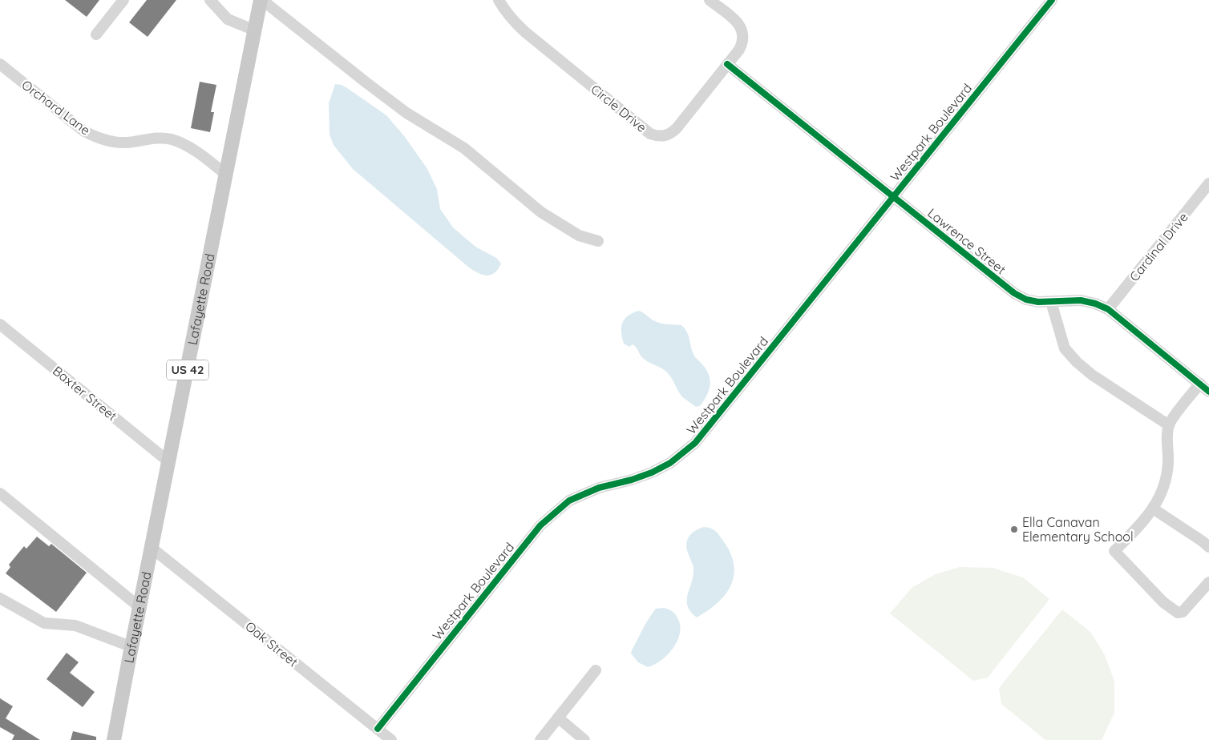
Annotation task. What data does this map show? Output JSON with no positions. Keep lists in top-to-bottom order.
{
  "streets": {
    "main road": ["Lafayette Road", "US 42"],
    "street": [
      "Orchard Lane",
      "Circle Drive",
      "Westpark Boulevard",
      "Lawrence Street",
      "Cardinal Drive",
      "Baxter Street",
      "Oak Street"
    ]
  },
  "crossings": [
    ["Orchard Lane", "Lafayette Road"],
    ["Circle Drive", "Lawrence Street"],
    ["Westpark Boulevard", "Lawrence Street"],
    ["Westpark Boulevard", "Oak Street"],
    ["Lawrence Street", "Cardinal Drive"],
    ["Lafayette Road", "Baxter Street"],
    ["Lafayette Road", "Oak Street"]
  ],
  "places": ["Ella Canavan Elementary School"]
}
